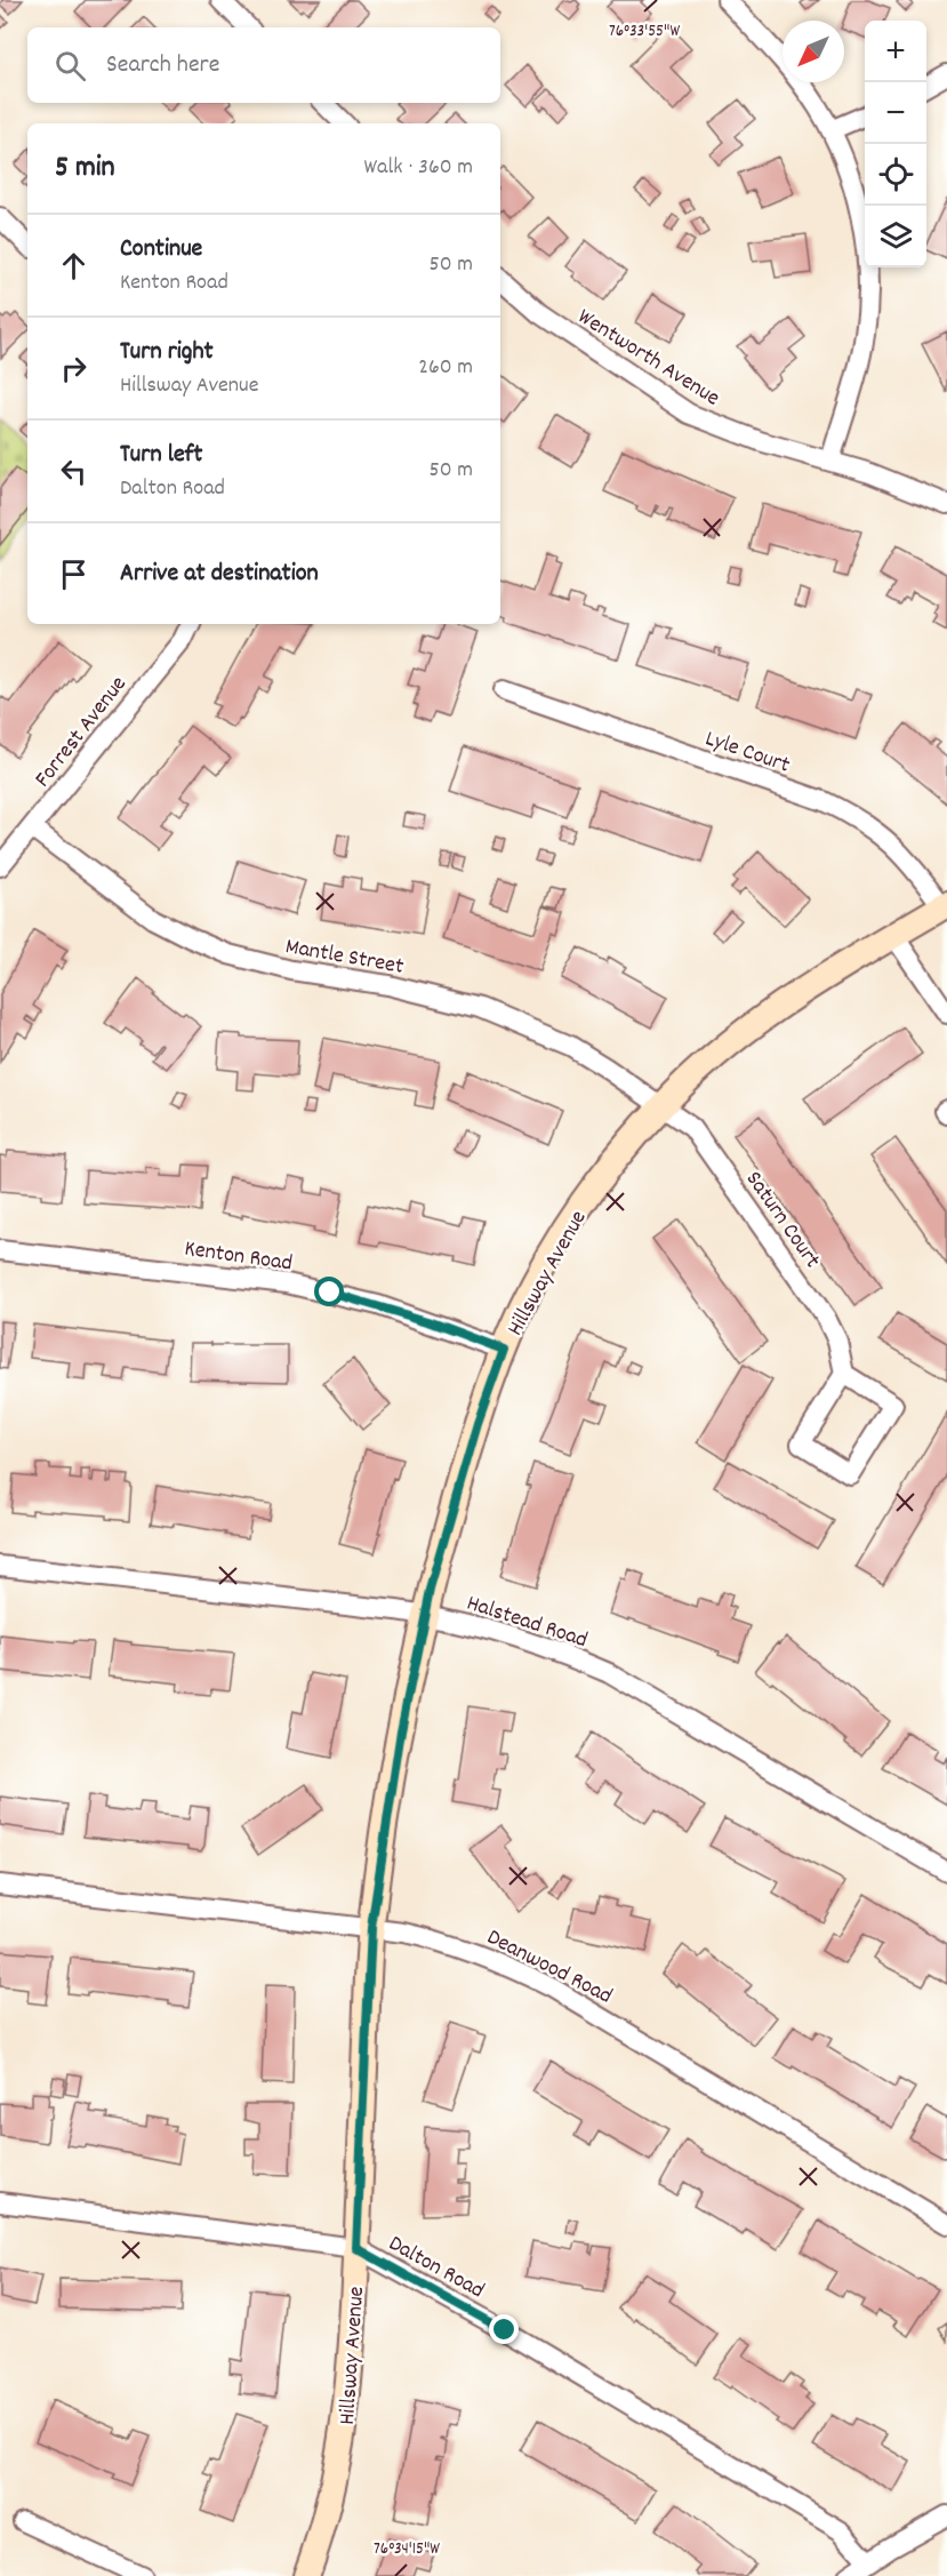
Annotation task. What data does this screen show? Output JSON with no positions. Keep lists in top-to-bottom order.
{
  "streets": {
    "street": [
      "Wentworth Avenue",
      "Forrest Avenue",
      "Lyle Court",
      "Mantle Street",
      "Saturn Court",
      "Kenton Road",
      "Hillsway Avenue",
      "Halstead Road",
      "Deanwood Road",
      "Dalton Road"
    ]
  },
  "crossings": [
    ["Forrest Avenue", "Mantle Street"],
    ["Lyle Court", "Hillsway Avenue"],
    ["Mantle Street", "Saturn Court"],
    ["Mantle Street", "Hillsway Avenue"],
    ["Saturn Court", "Hillsway Avenue"],
    ["Kenton Road", "Hillsway Avenue"],
    ["Hillsway Avenue", "Halstead Road"],
    ["Hillsway Avenue", "Deanwood Road"],
    ["Hillsway Avenue", "Dalton Road"]
  ],
  "north": "bottom left",
  "page": {
    "map_buttons": ["+", "−"],
    "search": "Search here",
    "heading": ["5 min", "Walk · 360 m"],
    "list": [
      ["Continue", "Kenton Road", "50 m"],
      ["Turn right", "Hillsway Avenue", "260 m"],
      ["Turn left", "Dalton Road", "50 m"],
      "Arrive at destination"
    ]
  },
  "coordinates": ["76°33'55\"W", "76°34'15\"W"]
}
